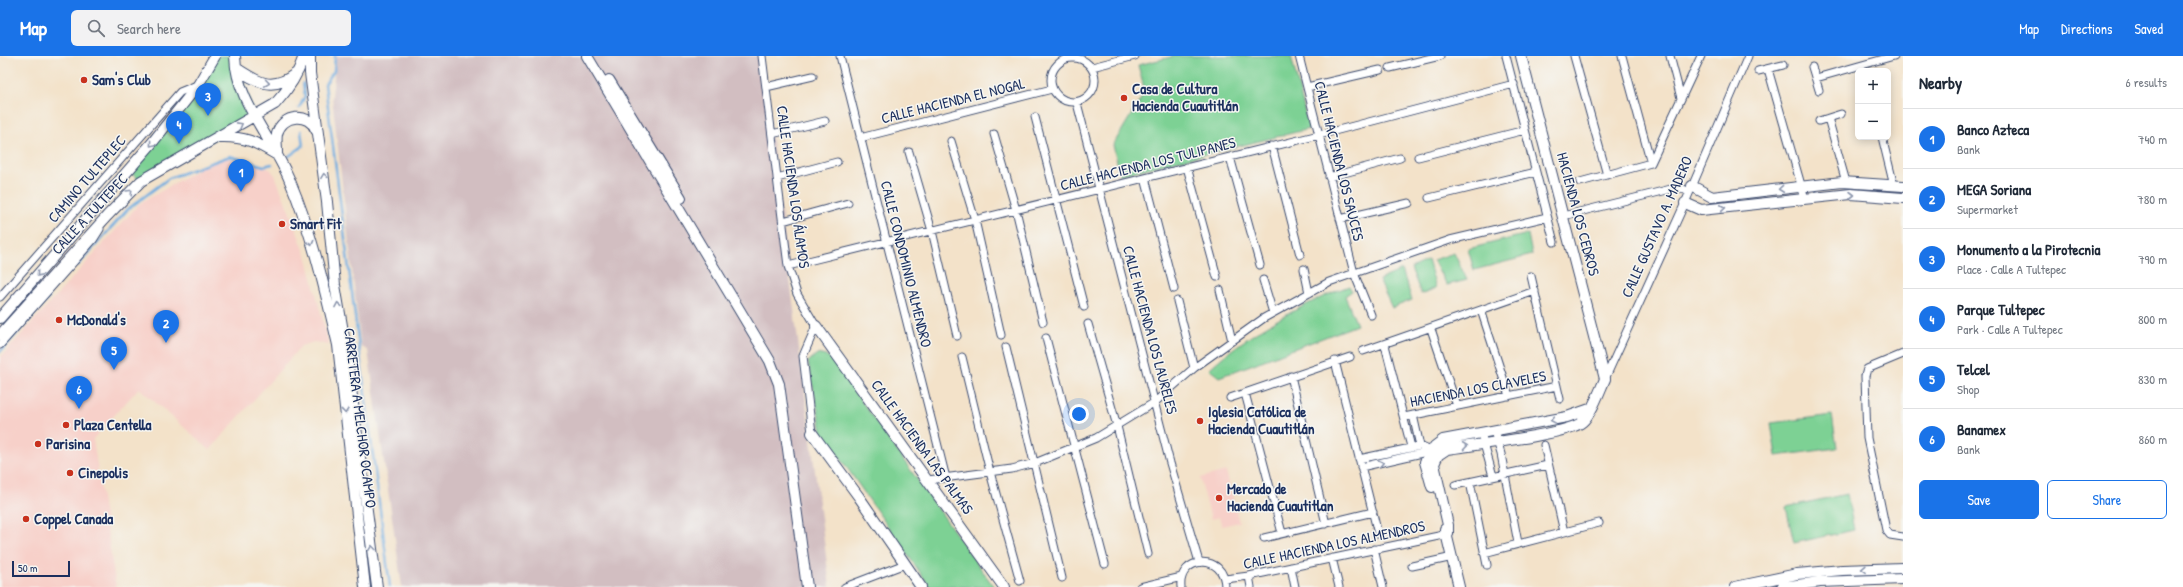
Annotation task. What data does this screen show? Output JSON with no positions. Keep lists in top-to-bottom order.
{
  "streets": {
    "main road": [
      "CALLE A TULTEPEC",
      "HACIENDA LOS CEDROS",
      "CALLE GUSTAVO A. MADERO",
      "CARRETERA A MELCHOR OCAMPO",
      "CALLE HACIENDA LAS PALMAS"
    ],
    "street": [
      "CALLE HACIENDA EL NOGAL",
      "CALLE HACIENDA LOS SAUCES",
      "CALLE HACIENDA LOS TULIPANES",
      "CAMINO TULTEPLEC",
      "CALLE HACIENDA LOS ÁLAMOS",
      "CALLE CONDOMINIO ALMENDRO",
      "CALLE HACIENDA LOS LAURELES",
      "HACIENDA LOS CLAVELES",
      "CALLE HACIENDA LOS ALMENDROS"
    ]
  },
  "crossings": [
    ["CALLE HACIENDA EL NOGAL", "CALLE CONDOMINIO ALMENDRO"],
    ["CALLE HACIENDA EL NOGAL", "CALLE HACIENDA LOS LAURELES"],
    ["CALLE HACIENDA LOS SAUCES", "CALLE HACIENDA LOS TULIPANES"],
    ["CALLE HACIENDA LOS TULIPANES", "CALLE HACIENDA LOS ÁLAMOS"],
    ["CALLE HACIENDA LOS TULIPANES", "CALLE CONDOMINIO ALMENDRO"],
    ["CALLE HACIENDA LOS TULIPANES", "CALLE HACIENDA LOS LAURELES"],
    ["CAMINO TULTEPLEC", "CALLE A TULTEPEC"],
    ["CALLE HACIENDA LOS ÁLAMOS", "CALLE HACIENDA LAS PALMAS"],
    ["CALLE A TULTEPEC", "CARRETERA A MELCHOR OCAMPO"],
    ["HACIENDA LOS CEDROS", "CALLE GUSTAVO A. MADERO"]
  ],
  "places": [
    "Sam's Club",
    "Casa de Cultura Hacienda Cuautitlán",
    "Smart Fit",
    "McDonald's",
    "Iglesia Católica de Hacienda Cuautitlán",
    "Plaza Centella",
    "Parisina",
    "Cinepolis",
    "Mercado de Hacienda Cuautitlan",
    "Coppel Canada"
  ],
  "scale_bar": "50 m",
  "page": {
    "header": "Map",
    "search": "Search here",
    "nav": ["Map", "Directions", "Saved"],
    "heading": ["Nearby", "6 results"],
    "map_buttons": ["+", "−"],
    "pins": [
      "3",
      "4",
      "1",
      "2",
      "5",
      "6"
    ],
    "list": [
      {
        "mark": "1",
        "name": "Banco Azteca",
        "note": "Bank",
        "value": "740 m"
      },
      {
        "mark": "2",
        "name": "MEGA Soriana",
        "note": "Supermarket",
        "value": "780 m"
      },
      {
        "mark": "3",
        "name": "Monumento a la Pirotecnia",
        "note": "Place · Calle A Tultepec",
        "value": "790 m"
      },
      {
        "mark": "4",
        "name": "Parque Tultepec",
        "note": "Park · Calle A Tultepec",
        "value": "800 m"
      },
      {
        "mark": "5",
        "name": "Telcel",
        "note": "Shop",
        "value": "830 m"
      },
      {
        "mark": "6",
        "name": "Banamex",
        "note": "Bank",
        "value": "860 m"
      }
    ],
    "buttons": ["Save", "Share"],
    "scale": "50 m"
  }
}
